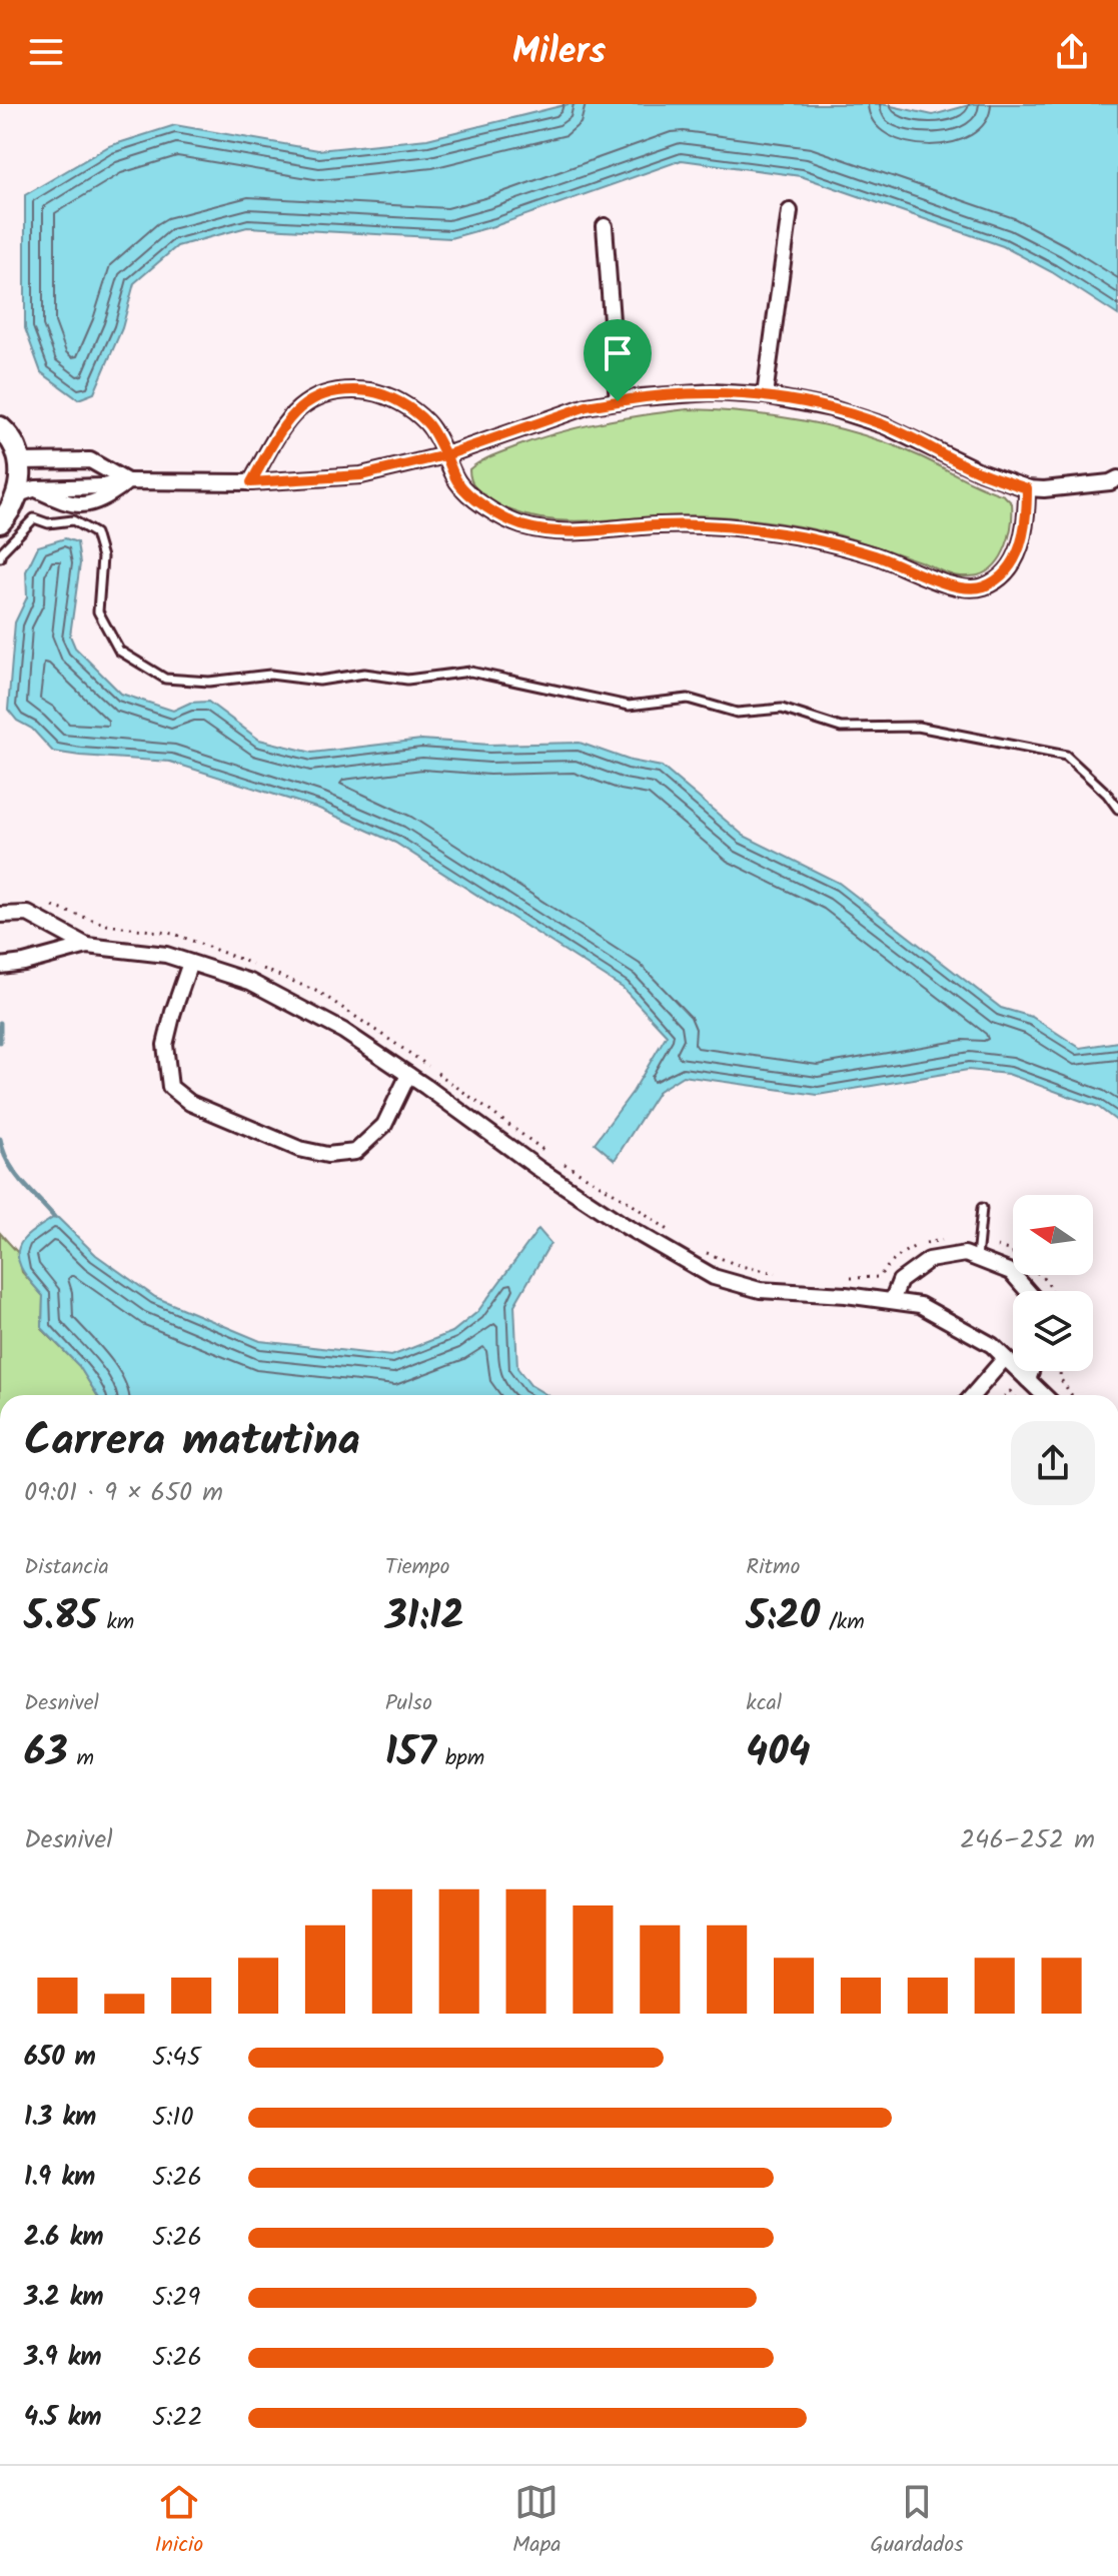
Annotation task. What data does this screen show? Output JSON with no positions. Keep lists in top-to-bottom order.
{
  "north": "left",
  "page": {
    "header": "Milers",
    "heading": ["Carrera matutina", "09:01 · 9 × 650 m"],
    "stats": [
      ["Distancia", "5.85 km"],
      ["Tiempo", "31:12"],
      ["Ritmo", "5:20 /km"],
      ["Desnivel", "63 m"],
      ["Pulso", "157 bpm"],
      ["kcal", "404"]
    ],
    "chart": ["Desnivel", "246–252 m"],
    "list": [
      {
        "name": "650 m",
        "note": "5:45"
      },
      {
        "name": "1.3 km",
        "note": "5:10"
      },
      {
        "name": "1.9 km",
        "note": "5:26"
      },
      {
        "name": "2.6 km",
        "note": "5:26"
      },
      {
        "name": "3.2 km",
        "note": "5:29"
      },
      {
        "name": "3.9 km",
        "note": "5:26"
      },
      {
        "name": "4.5 km",
        "note": "5:22"
      }
    ],
    "tabs": ["Inicio", "Mapa", "Guardados"]
  }
}
